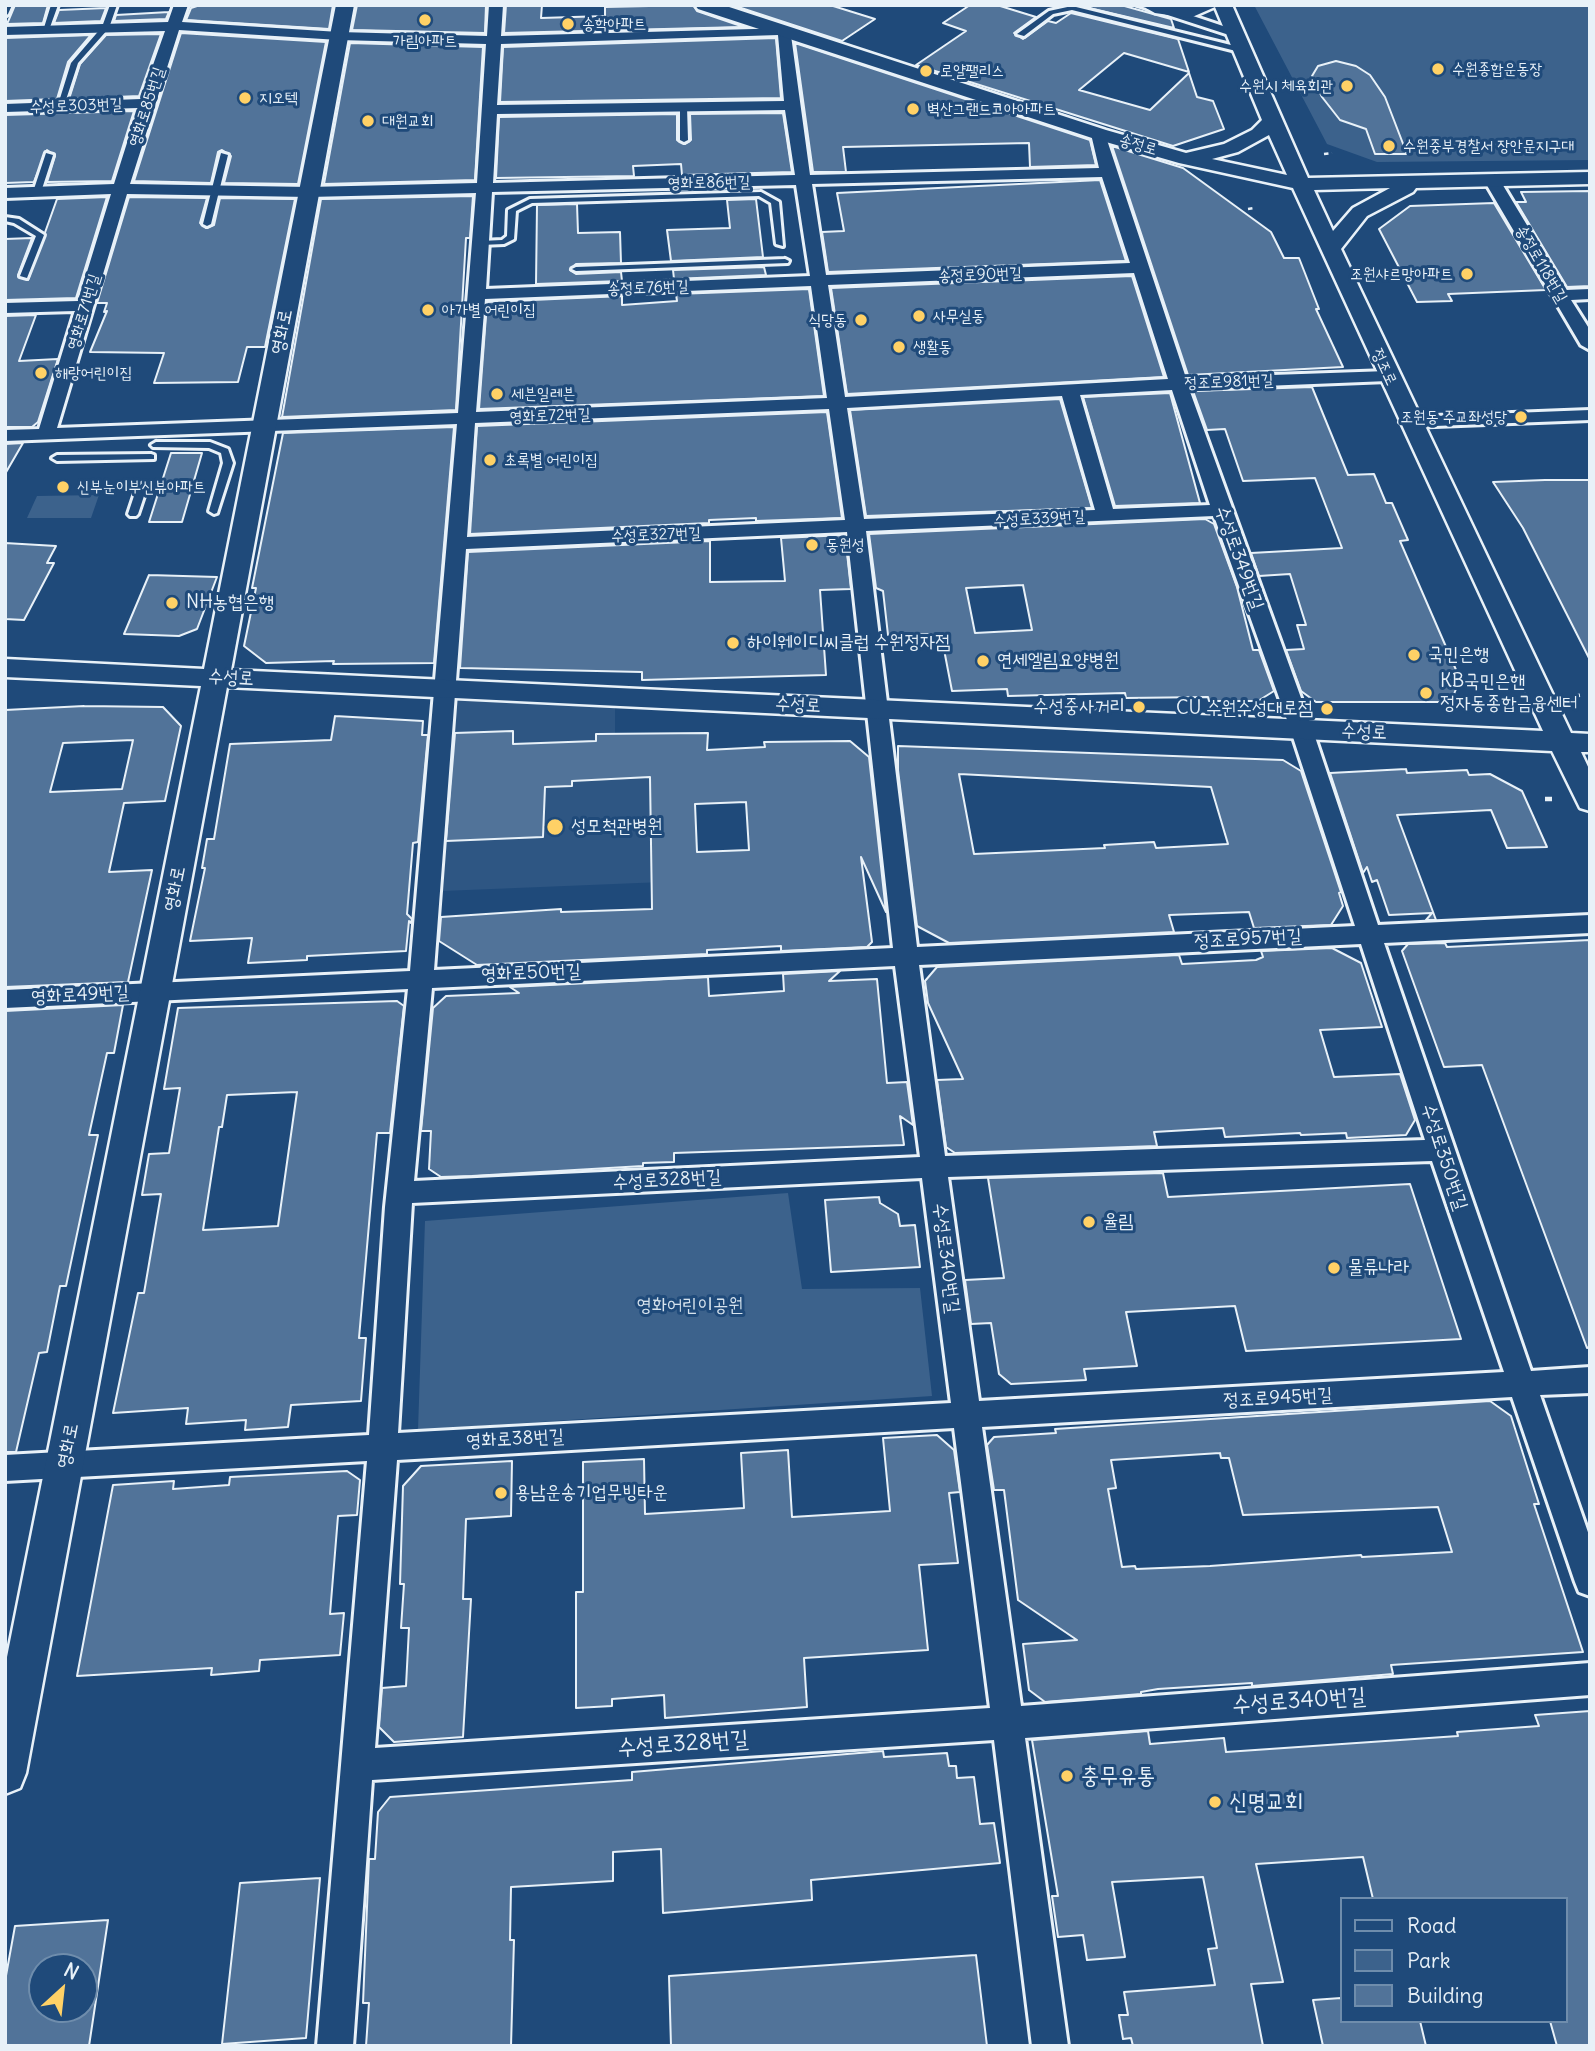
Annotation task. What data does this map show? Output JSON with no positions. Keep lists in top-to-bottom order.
{
  "streets": {
    "street": [
      "수성로303번길",
      "영화로85번길",
      "송정로",
      "영화로86번길",
      "송정로118번길",
      "송정로90번길",
      "송정로76번길",
      "영화로71번길",
      "영화로",
      "정조로",
      "정조로981번길",
      "영화로72번길",
      "수성로339번길",
      "수성로327번길",
      "수성로349번길",
      "수성로",
      "정조로957번길",
      "영화로50번길",
      "영화로49번길",
      "수성로350번길",
      "수성로328번길",
      "수성로340번길",
      "정조로945번길",
      "영화로38번길"
    ]
  },
  "crossings": [
    ["수성로303번길", "영화로85번길"],
    ["영화로85번길", "영화로71번길"],
    ["송정로", "송정로118번길"],
    ["송정로", "정조로"],
    ["송정로", "수성로349번길"],
    ["영화로86번길", "영화로"],
    ["영화로86번길", "수성로349번길"],
    ["송정로90번길", "송정로76번길"],
    ["송정로90번길", "수성로349번길"],
    ["영화로", "영화로72번길"],
    ["영화로", "수성로"],
    ["영화로", "영화로50번길"],
    ["영화로", "영화로49번길"],
    ["영화로", "영화로38번길"],
    ["정조로", "정조로981번길"],
    ["정조로", "수성로"],
    ["정조로981번길", "영화로72번길"],
    ["정조로981번길", "수성로349번길"],
    ["수성로339번길", "수성로327번길"],
    ["수성로339번길", "수성로349번길"],
    ["수성로349번길", "수성로"],
    ["수성로349번길", "수성로350번길"],
    ["수성로", "수성로350번길"],
    ["수성로", "수성로340번길"],
    ["정조로957번길", "영화로50번길"],
    ["정조로957번길", "수성로350번길"],
    ["정조로957번길", "수성로340번길"],
    ["영화로50번길", "영화로49번길"],
    ["영화로50번길", "수성로340번길"],
    ["수성로350번길", "정조로945번길"],
    ["수성로328번길", "수성로340번길"],
    ["수성로340번길", "정조로945번길"],
    ["수성로340번길", "영화로38번길"],
    ["정조로945번길", "영화로38번길"]
  ],
  "parks": ["영화어린이공원"],
  "places": [
    "가림아파트",
    "송학아파트",
    "수원종합운동장",
    "로얄팰리스",
    "수원시 체육회관",
    "지오텍",
    "벽산그랜드코아아파트",
    "대원교회",
    "수원중부경찰서 장안문지구대",
    "조원샤르망아파트",
    "아가별 어린이집",
    "사무실동",
    "식당동",
    "생활동",
    "해랑어린이집",
    "세븐일레븐",
    "조원동 주교좌성당",
    "초록별 어린이집",
    "신부눈이부신뷰아파트",
    "동원성",
    "NH농협은행",
    "하이웨이디씨클럽 수원정자점",
    "국민은행",
    "연세엘림요양병원",
    "KB국민은핸 정자동종합금융센터",
    "수성중사거리",
    "CU 수원수성대로점",
    "성모척관병원",
    "율림",
    "물류나라",
    "용남운송기업무빙타운",
    "충무유통",
    "신명교회"
  ],
  "legend": ["Road", "Park", "Building"],
  "north": "top right"
}
